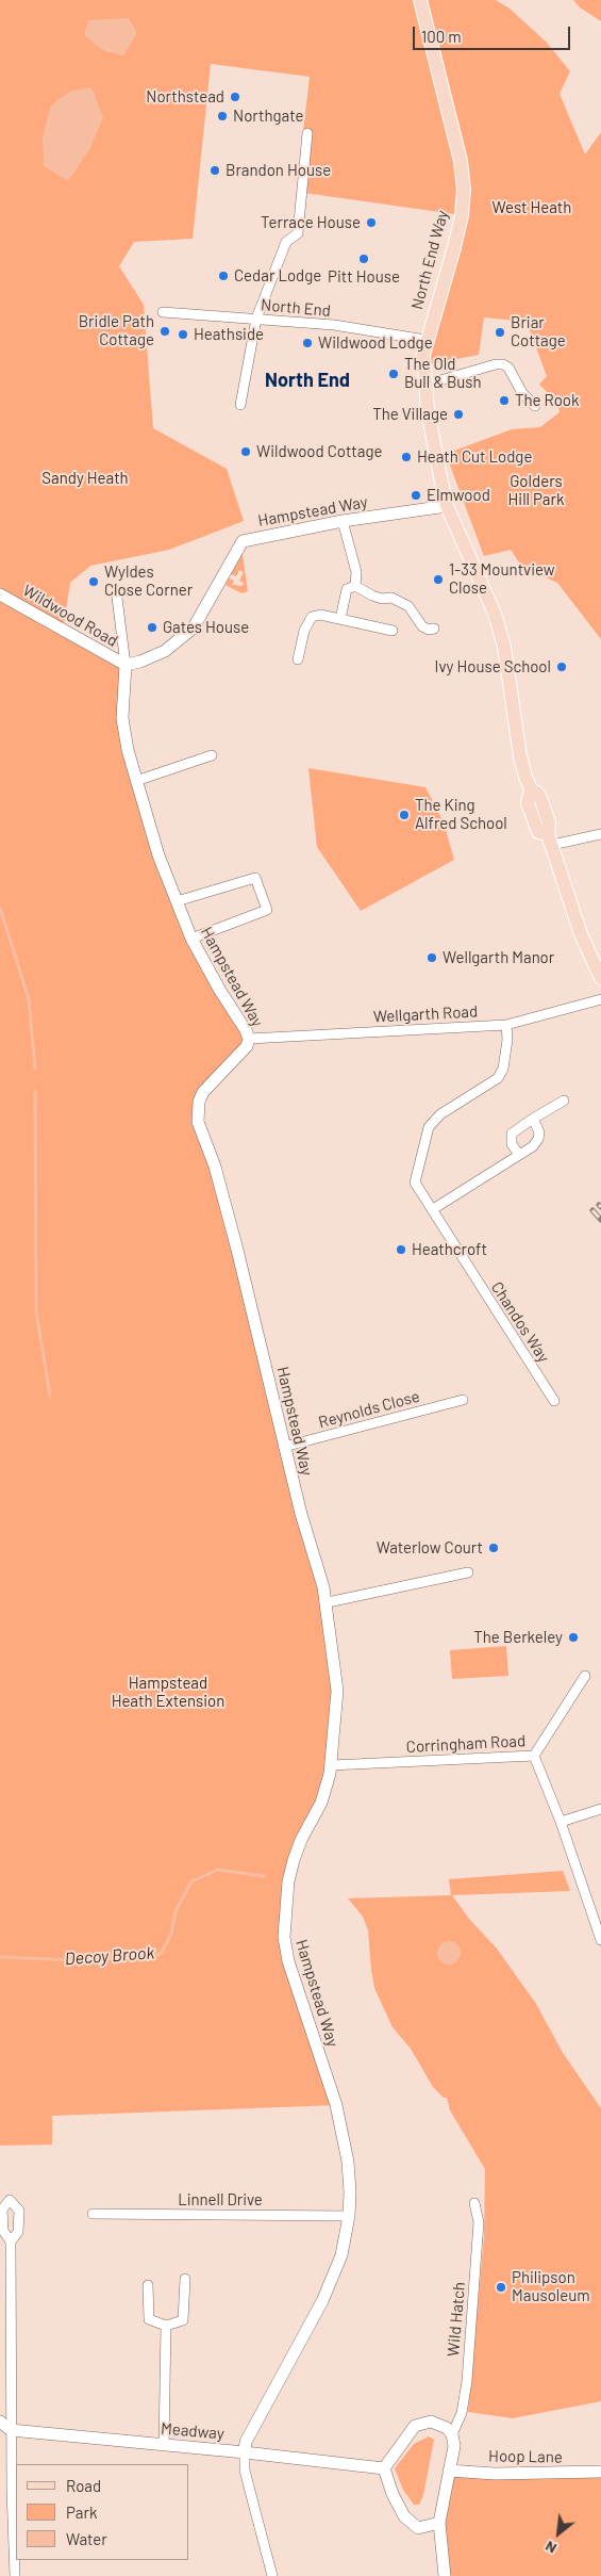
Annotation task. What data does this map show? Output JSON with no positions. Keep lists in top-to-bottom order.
{
  "streets": {
    "main road": ["North End Way"],
    "street": [
      "North End",
      "Hampstead Way",
      "Wildwood Road",
      "Wellgarth Road",
      "Chandos Way",
      "Reynolds Close",
      "Corringham Road",
      "Linnell Drive",
      "Wild Hatch",
      "Meadway",
      "Hoop Lane"
    ]
  },
  "crossings": [
    ["North End Way", "North End"],
    ["North End Way", "Hampstead Way"],
    ["Hampstead Way", "Wildwood Road"],
    ["Hampstead Way", "Wellgarth Road"],
    ["Hampstead Way", "Reynolds Close"],
    ["Hampstead Way", "Corringham Road"],
    ["Hampstead Way", "Linnell Drive"],
    ["Hampstead Way", "Meadway"],
    ["Wellgarth Road", "Chandos Way"]
  ],
  "districts": ["North End"],
  "water": ["Decoy Brook"],
  "parks": [
    "West Heath",
    "Sandy Heath",
    "Golders Hill Park",
    "Hampstead Heath Extension"
  ],
  "places": [
    "Northstead",
    "Northgate",
    "Brandon House",
    "Terrace House",
    "Pitt House",
    "Cedar Lodge",
    "Bridle Path Cottage",
    "Briar Cottage",
    "Heathside",
    "Wildwood Lodge",
    "The Old Bull & Bush",
    "The Rook",
    "The Village",
    "Wildwood Cottage",
    "Heath Cut Lodge",
    "Elmwood",
    "1-33 Mountview Close",
    "Wyldes Close Corner",
    "Gates House",
    "Ivy House School",
    "The King Alfred School",
    "Wellgarth Manor",
    "Heathcroft",
    "Waterlow Court",
    "The Berkeley",
    "Philipson Mausoleum"
  ],
  "legend": ["Road", "Park", "Water"],
  "scale_bar": "100 m",
  "north": "bottom left"
}
